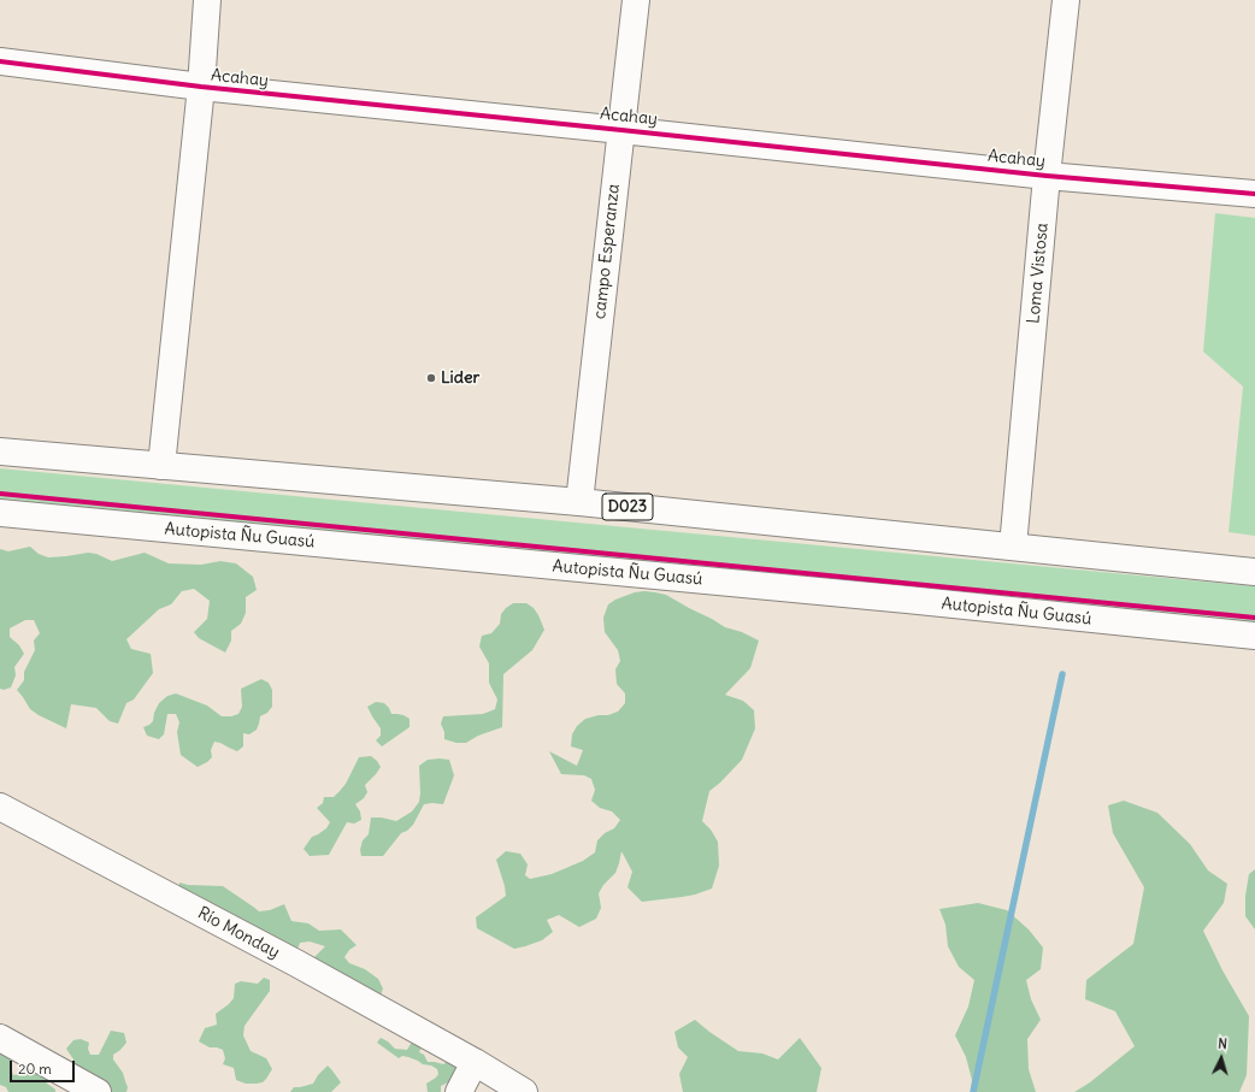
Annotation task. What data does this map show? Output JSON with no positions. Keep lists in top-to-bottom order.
{
  "streets": {
    "main road": [
      "Acahay",
      "campo Esperanza",
      "Loma Vistosa",
      "D023",
      "Autopista Ñu Guasú",
      "Río Monday"
    ]
  },
  "crossings": [
    ["Acahay", "campo Esperanza"],
    ["Acahay", "Loma Vistosa"],
    ["campo Esperanza", "D023"],
    ["Loma Vistosa", "D023"]
  ],
  "places": ["Lider"],
  "scale_bar": "20 m",
  "north": "top"
}
